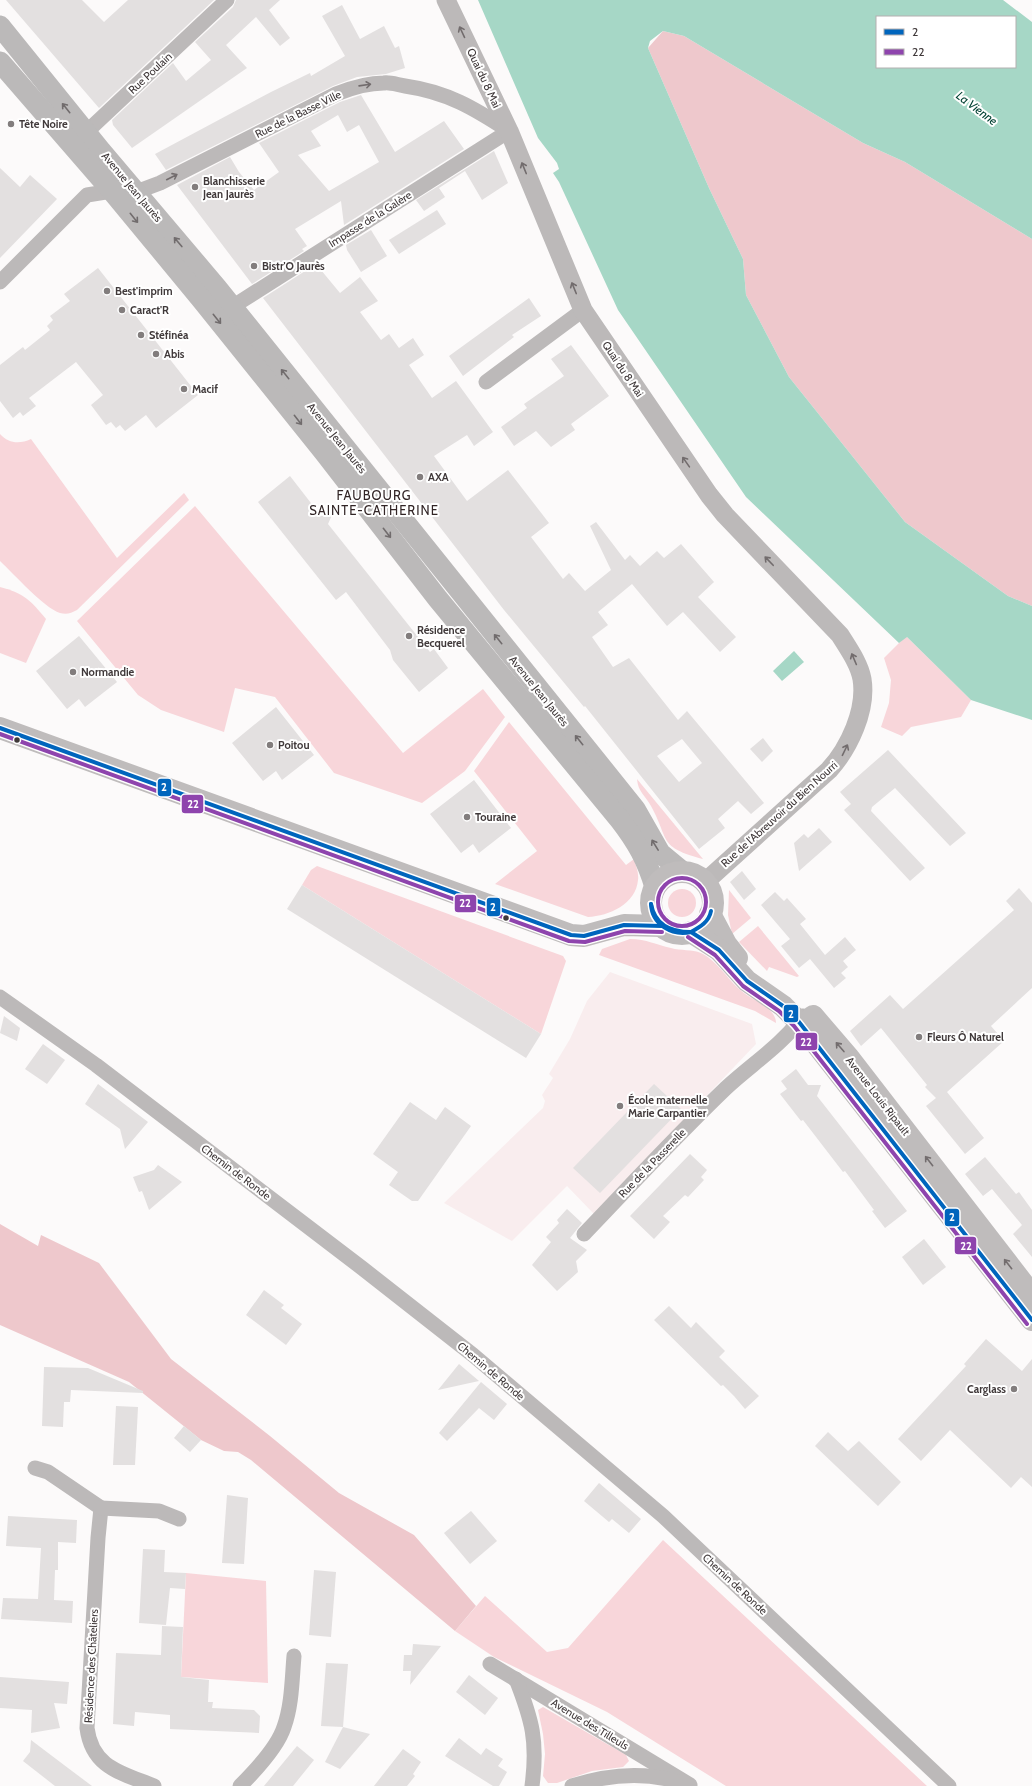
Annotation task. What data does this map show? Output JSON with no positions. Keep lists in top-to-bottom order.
{
  "streets": {
    "main road": ["Avenue Jean Jaurès", "Avenue Louis Ripault"],
    "street": [
      "Rue Poulain",
      "Quai du 8 Mai",
      "Rue de la Basse Ville",
      "Impasse de la Galère",
      "Rue de l'Abreuvoir du Bien Nourri",
      "Rue de la Passerelle",
      "Chemin de Ronde",
      "Résidence des Châteliers",
      "Avenue des Tilleuls"
    ]
  },
  "crossings": [
    ["Rue Poulain", "Avenue Jean Jaurès"],
    ["Quai du 8 Mai", "Rue de la Basse Ville"],
    ["Quai du 8 Mai", "Impasse de la Galère"],
    ["Quai du 8 Mai", "Rue de l'Abreuvoir du Bien Nourri"],
    ["Rue de la Basse Ville", "Avenue Jean Jaurès"],
    ["Rue de la Basse Ville", "Impasse de la Galère"],
    ["Avenue Jean Jaurès", "Impasse de la Galère"],
    ["Avenue Jean Jaurès", "Rue de l'Abreuvoir du Bien Nourri"],
    ["Avenue Jean Jaurès", "Avenue Louis Ripault"],
    ["Rue de l'Abreuvoir du Bien Nourri", "Avenue Louis Ripault"],
    ["Avenue Louis Ripault", "Rue de la Passerelle"]
  ],
  "one_way": ["Quai du 8 Mai", "Rue de la Basse Ville", "Rue de l'Abreuvoir du Bien Nourri"],
  "districts": ["FAUBOURG SAINTE-CATHERINE"],
  "water": ["La Vienne"],
  "places": [
    "Tête Noire",
    "Blanchisserie Jean Jaurès",
    "Bistr'O Jaurès",
    "Best'imprim",
    "Caract'R",
    "Stéfinéa",
    "Abis",
    "Macif",
    "AXA",
    "Résidence Becquerel",
    "Normandie",
    "Poitou",
    "Touraine",
    "Fleurs Ô Naturel",
    "École maternelle Marie Carpantier",
    "Carglass"
  ],
  "lines": ["transit line 2", "transit line 22"],
  "legend": ["2", "22"]
}
